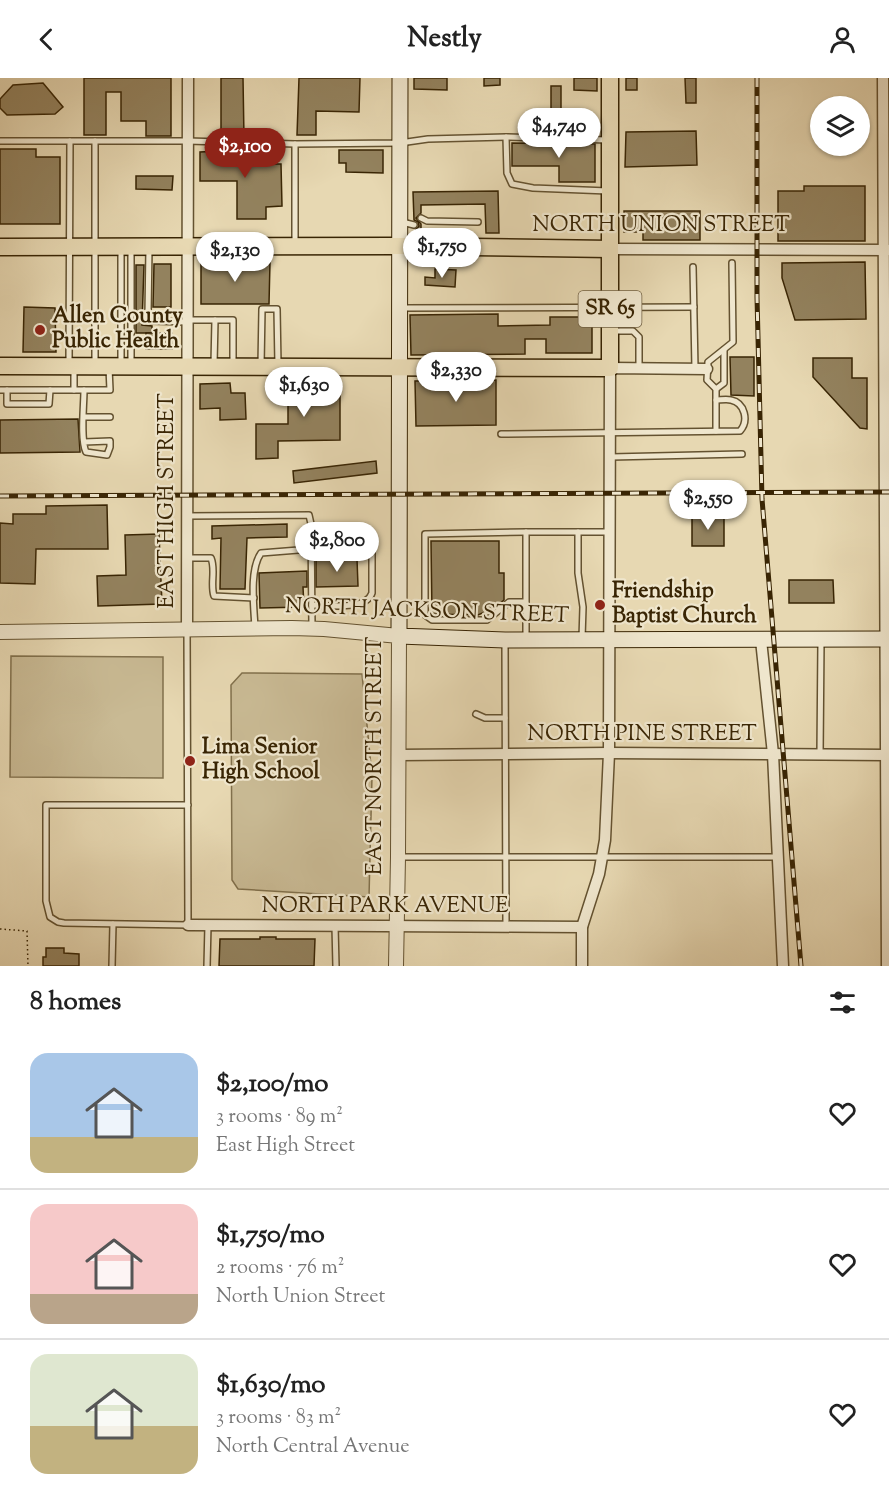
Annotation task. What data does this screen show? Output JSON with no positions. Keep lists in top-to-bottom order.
{
  "streets": {
    "main road": [
      "NORTH UNION STREET",
      "SR 65",
      "NORTH JACKSON STREET",
      "EAST NORTH STREET"
    ],
    "street": ["EAST HIGH STREET", "NORTH PINE STREET", "NORTH PARK AVENUE"]
  },
  "crossings": [
    ["NORTH UNION STREET", "SR 65"],
    ["NORTH UNION STREET", "EAST HIGH STREET"],
    ["NORTH UNION STREET", "EAST NORTH STREET"],
    ["EAST HIGH STREET", "NORTH JACKSON STREET"],
    ["EAST HIGH STREET", "NORTH PARK AVENUE"],
    ["NORTH JACKSON STREET", "EAST NORTH STREET"],
    ["NORTH PINE STREET", "EAST NORTH STREET"],
    ["EAST NORTH STREET", "NORTH PARK AVENUE"]
  ],
  "places": ["Allen County Public Health", "Friendship Baptist Church", "Lima Senior High School"],
  "page": {
    "header": "Nestly",
    "price": [
      "$4,740",
      "$2,100",
      "$1,750",
      "$2,130",
      "$2,330",
      "$1,630",
      "$2,550",
      "$2,800"
    ],
    "heading": "8 homes",
    "list": [
      {
        "name": "$2,100/mo",
        "note": "3 rooms · 89 m² · East High Street"
      },
      {
        "name": "$1,750/mo",
        "note": "2 rooms · 76 m² · North Union Street"
      },
      {
        "name": "$1,630/mo",
        "note": "3 rooms · 83 m² · North Central Avenue"
      }
    ]
  }
}
